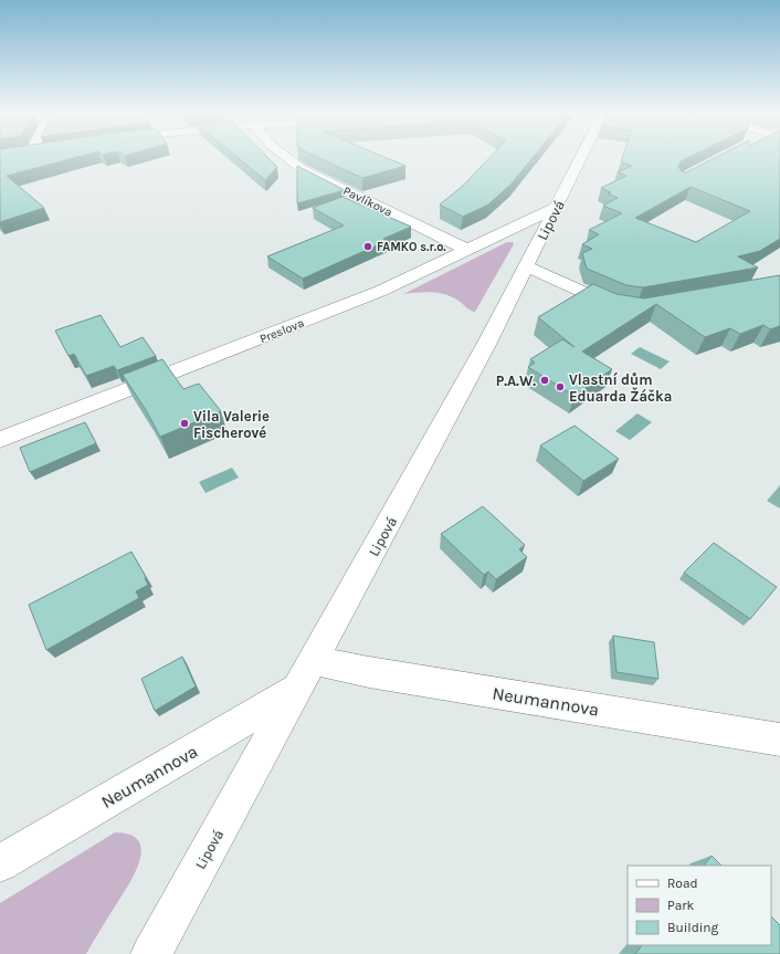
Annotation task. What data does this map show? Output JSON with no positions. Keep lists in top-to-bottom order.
{
  "streets": {
    "street": [
      "Pavlíkova",
      "Lipová",
      "Preslova",
      "Neumannova"
    ]
  },
  "crossings": [
    ["Pavlíkova", "Preslova"],
    ["Lipová", "Preslova"],
    ["Lipová", "Neumannova"]
  ],
  "places": [
    "FAMKO s.r.o.",
    "P.A.W.",
    "Vlastní dům Eduarda Žáčka",
    "Vila Valerie Fischerové"
  ],
  "legend": ["Road", "Park", "Building"]
}
